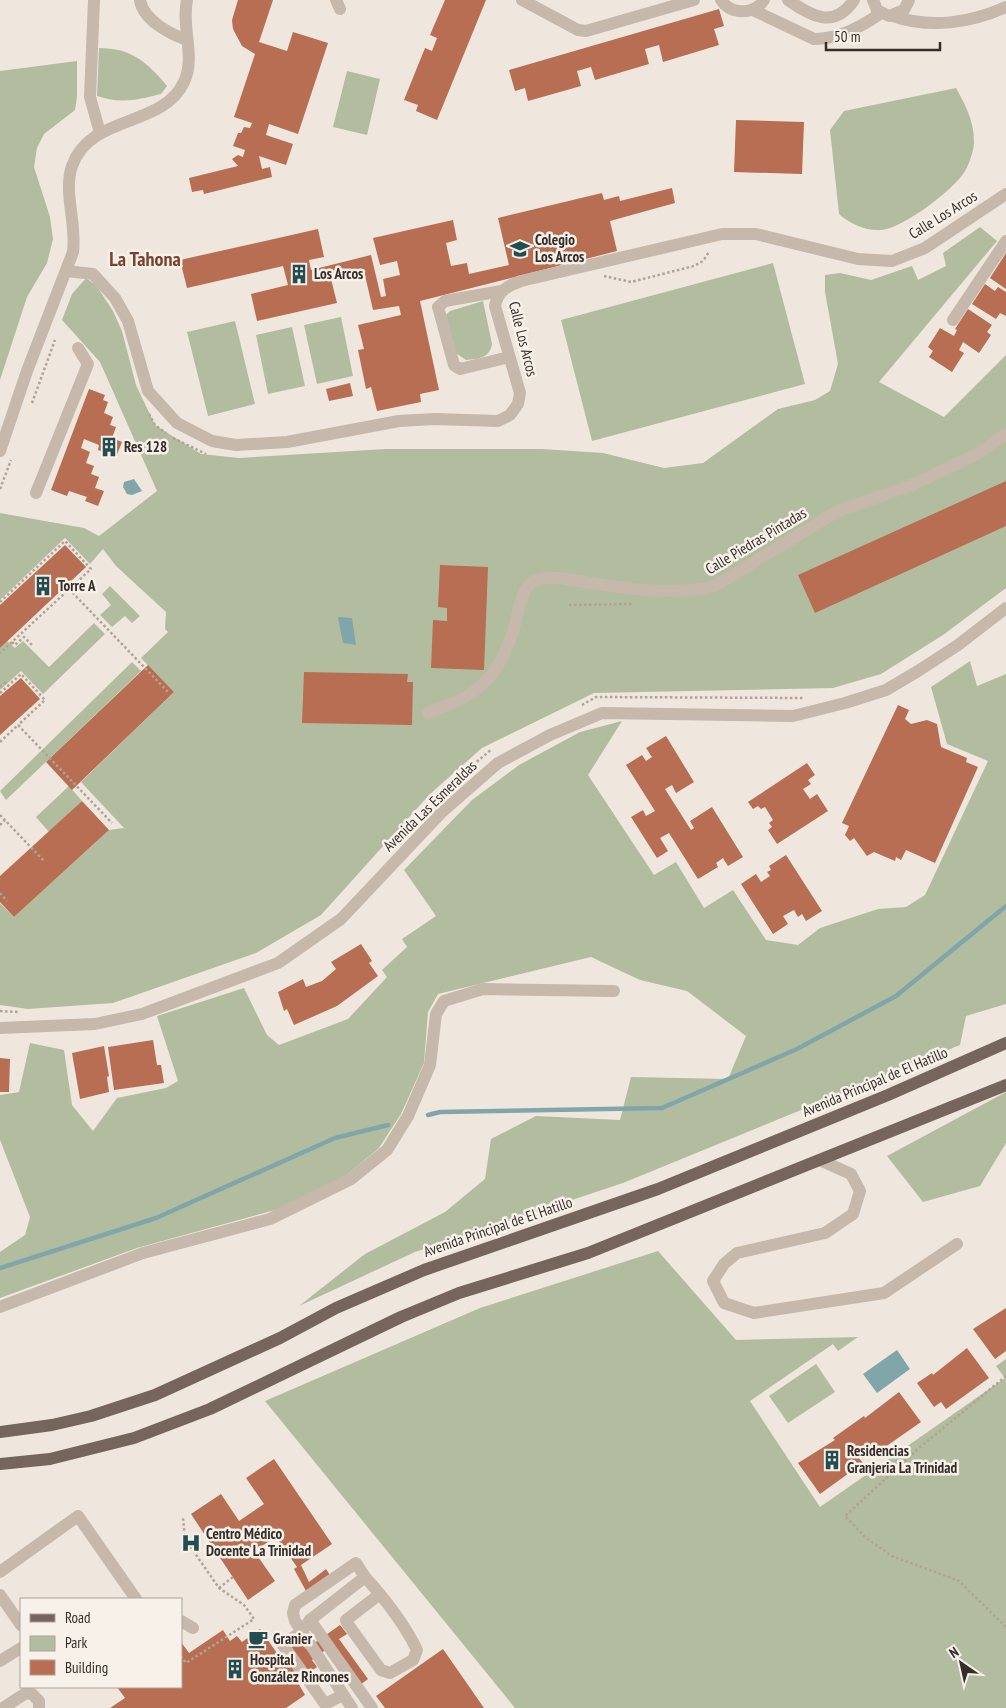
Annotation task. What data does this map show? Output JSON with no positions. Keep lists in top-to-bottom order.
{
  "streets": {
    "main road": ["Avenida Principal de El Hatillo"],
    "street": ["Calle Los Arcos", "Calle Piedras Pintadas", "Avenida Las Esmeraldas"]
  },
  "districts": ["La Tahona"],
  "places": {
    "school or university": ["Colegio Los Arcos"],
    "building": [
      "Los Arcos",
      "Res 128",
      "Torre A",
      "Residencias Granjeria La Trinidad",
      "Hospital González Rincones"
    ],
    "hospital": ["Centro Médico Docente La Trinidad"],
    "cafe": ["Granier"]
  },
  "legend": ["Road", "Park", "Building"],
  "scale_bar": "50 m",
  "north": "top left"
}
